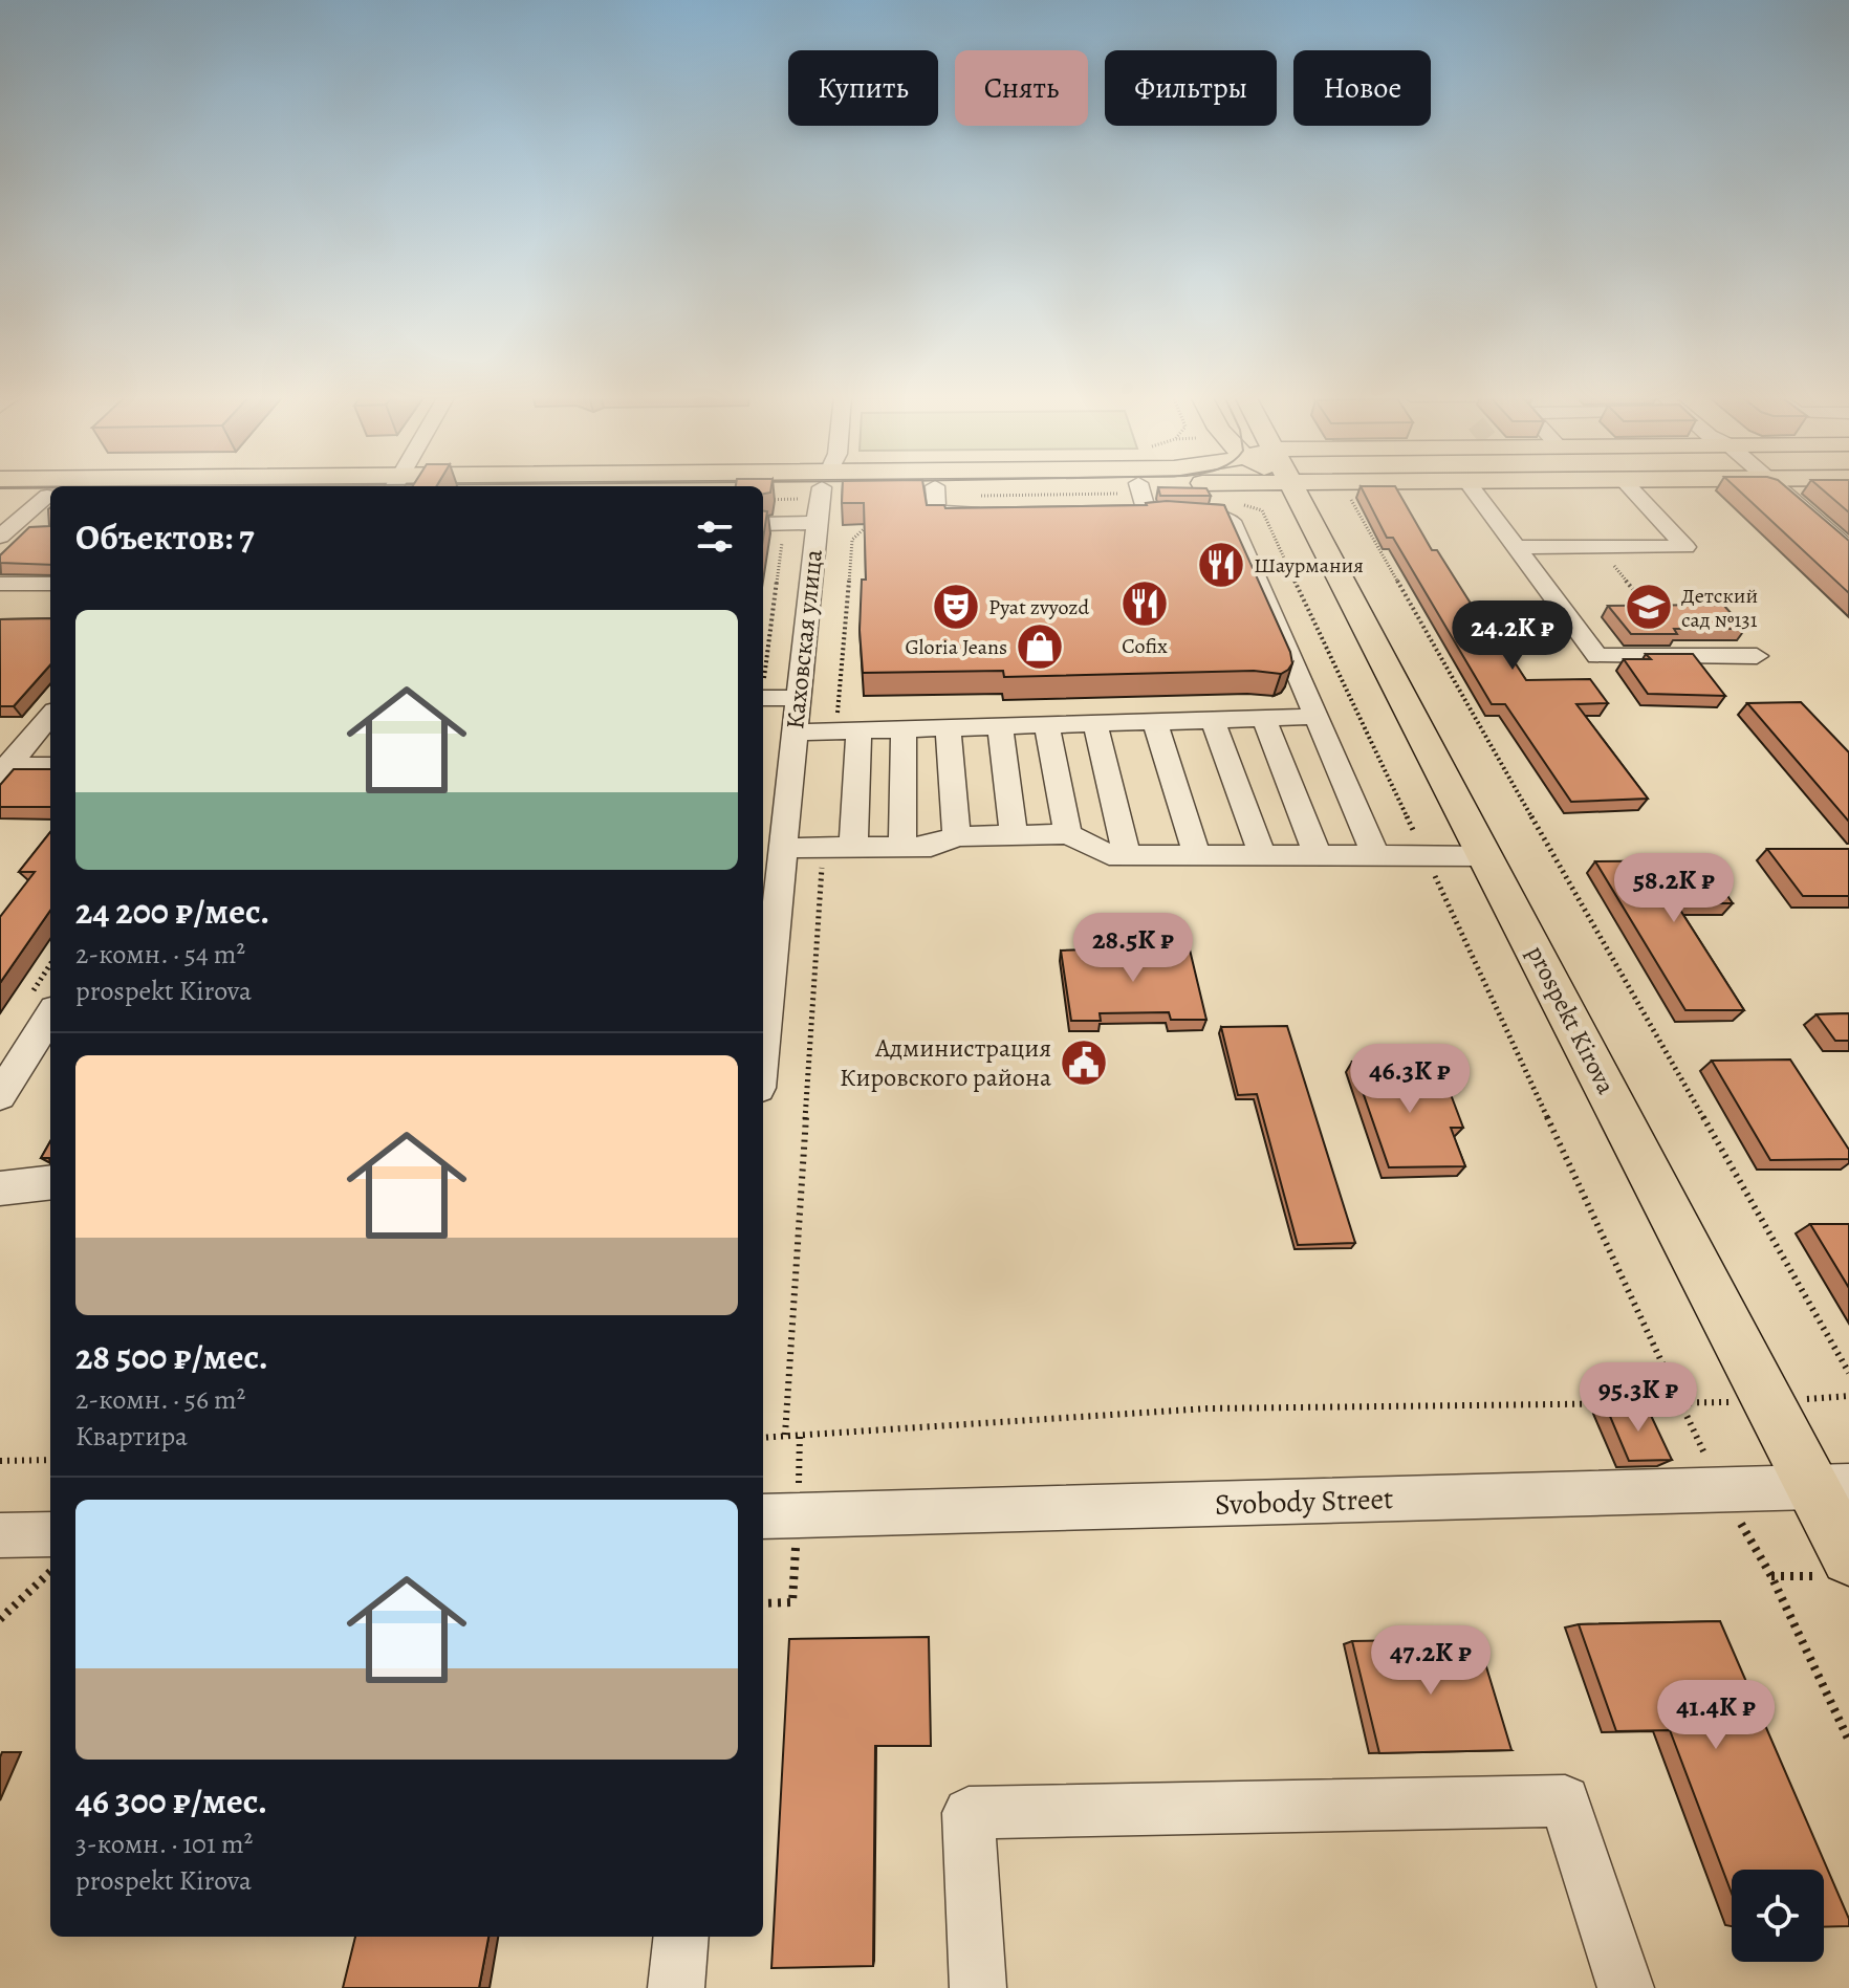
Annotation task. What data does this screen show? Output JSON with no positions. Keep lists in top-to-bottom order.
{
  "streets": {
    "main road": ["prospekt Kirova"],
    "street": ["Каховская улица", "Svobody Street"]
  },
  "crossings": [
    ["prospekt Kirova", "Svobody Street"]
  ],
  "places": {
    "restaurant": ["Шаурмания", "Cofix"],
    "theatre": ["Pyat zvyozd"],
    "school or university": ["Детский сад №131"],
    "shop": ["Gloria Jeans"],
    "public building": ["Администрация Кировского района"]
  },
  "page": {
    "chip": [
      "Купить",
      "Снять",
      "Фильтры",
      "Новое"
    ],
    "heading": "Объектов: 7",
    "list": [
      {
        "name": "24 200 ₽/мес.",
        "note": "2-комн. · 54 m² · prospekt Kirova"
      },
      {
        "name": "28 500 ₽/мес.",
        "note": "2-комн. · 56 m² · Квартира"
      },
      {
        "name": "46 300 ₽/мес.",
        "note": "3-комн. · 101 m² · prospekt Kirova"
      }
    ],
    "price": [
      "24.2K ₽",
      "58.2K ₽",
      "28.5K ₽",
      "46.3K ₽",
      "95.3K ₽",
      "47.2K ₽",
      "41.4K ₽"
    ]
  }
}
